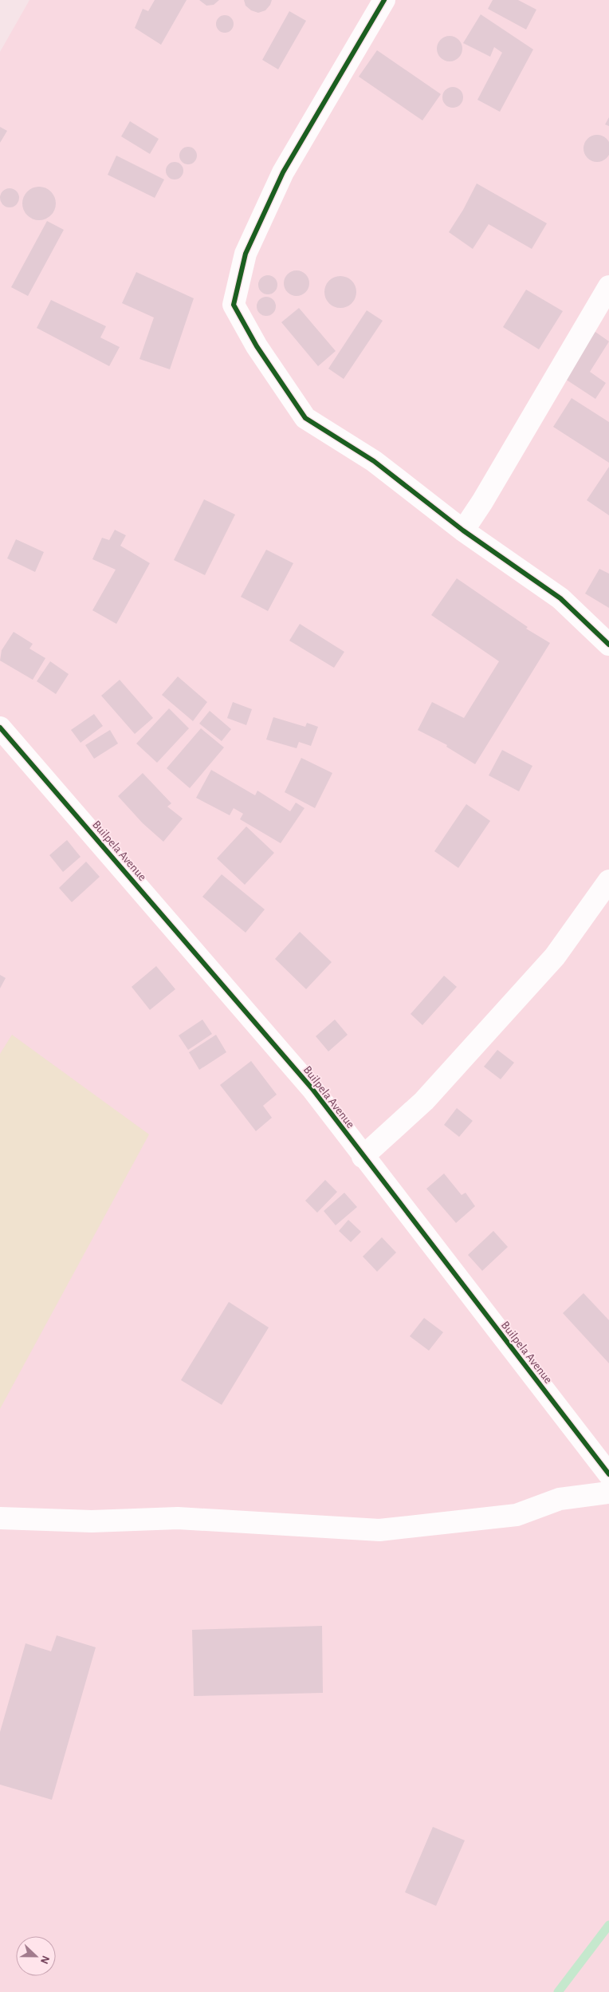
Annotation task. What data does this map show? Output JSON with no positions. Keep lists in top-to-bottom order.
{
  "streets": {
    "street": ["Builpela Avenue"]
  },
  "north": "right"
}
